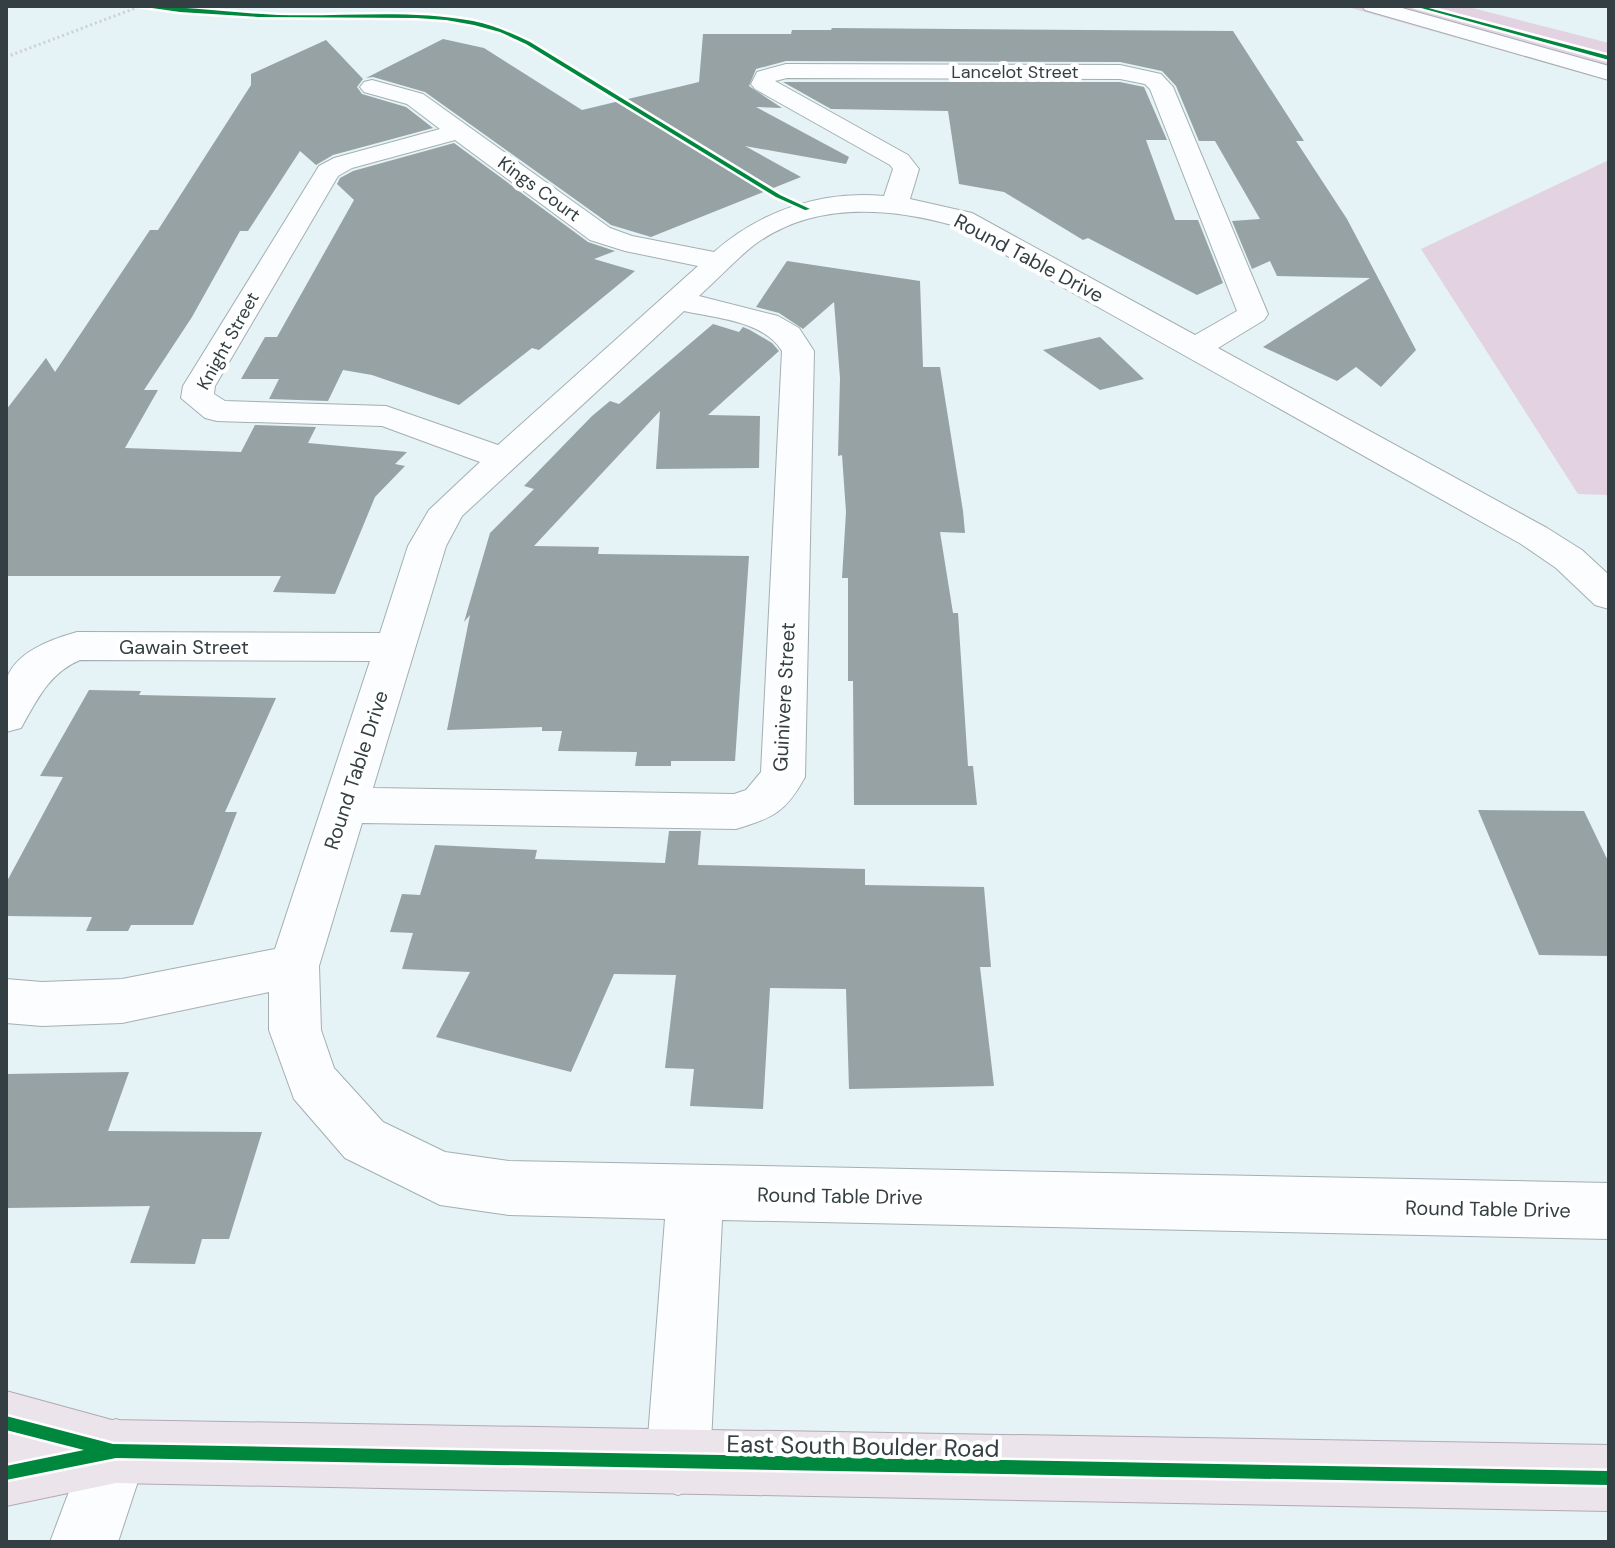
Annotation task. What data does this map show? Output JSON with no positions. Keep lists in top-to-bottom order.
{
  "streets": {
    "main road": ["East South Boulder Road"],
    "street": [
      "Lancelot Street",
      "Kings Court",
      "Round Table Drive",
      "Knight Street",
      "Gawain Street",
      "Guinivere Street"
    ]
  },
  "crossings": [
    ["Lancelot Street", "Round Table Drive"],
    ["Kings Court", "Round Table Drive"],
    ["Kings Court", "Knight Street"],
    ["Round Table Drive", "Knight Street"],
    ["Round Table Drive", "Gawain Street"],
    ["Round Table Drive", "Guinivere Street"]
  ]
}
